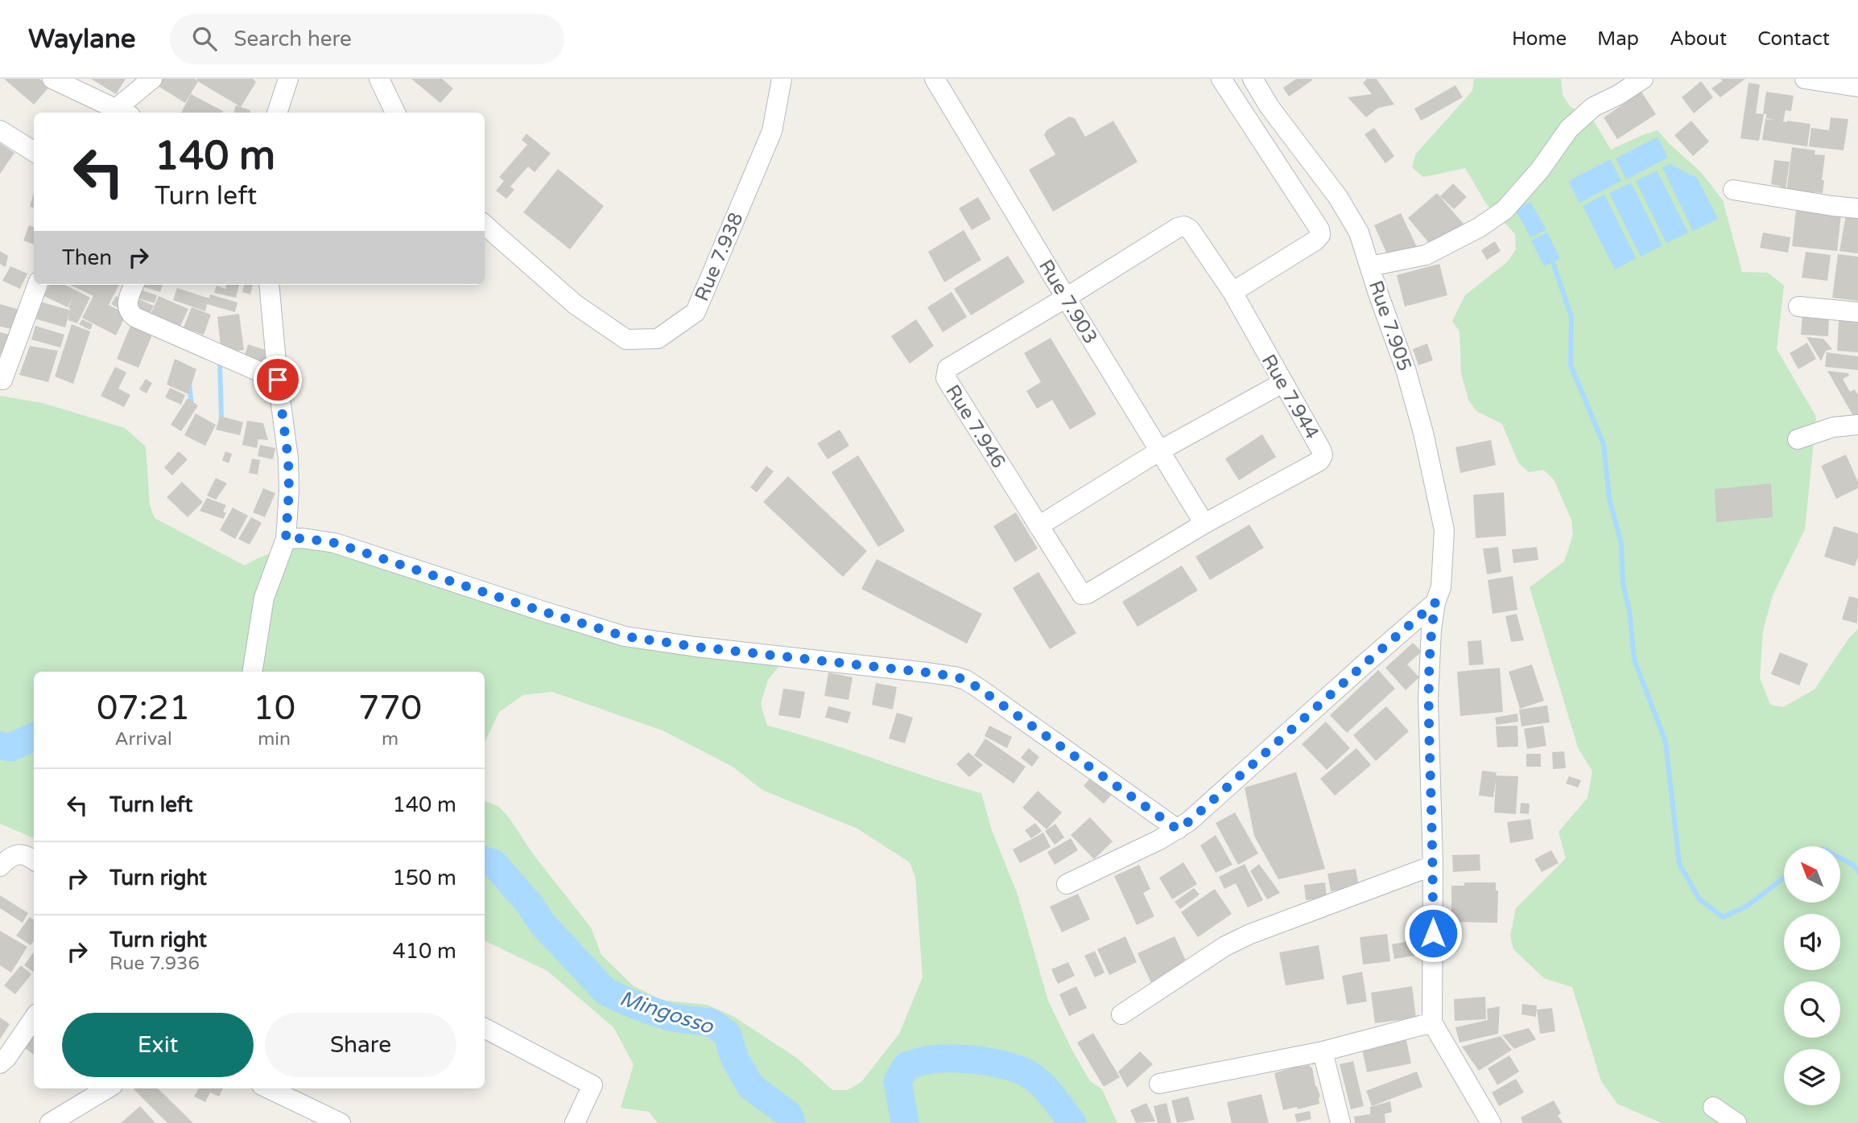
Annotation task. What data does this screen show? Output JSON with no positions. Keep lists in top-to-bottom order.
{
  "streets": {
    "street": [
      "Rue 7.938",
      "Rue 7.903",
      "Rue 7.905",
      "Rue 7.944",
      "Rue 7.946"
    ]
  },
  "crossings": [
    ["Rue 7.903", "Rue 7.944"],
    ["Rue 7.903", "Rue 7.946"],
    ["Rue 7.944", "Rue 7.946"]
  ],
  "water": ["Mingosso"],
  "north": "top left",
  "page": {
    "header": "Waylane",
    "search": "Search here",
    "nav": [
      "Home",
      "Map",
      "About",
      "Contact"
    ],
    "turn": ["140 m", "Turn left"],
    "then": "Then",
    "eta": [
      "07:21",
      "Arrival",
      "10",
      "min",
      "770",
      "m"
    ],
    "list": [
      {
        "name": "Turn left",
        "value": "140 m"
      },
      {
        "name": "Turn right",
        "value": "150 m"
      },
      {
        "name": "Turn right",
        "note": "Rue 7.936",
        "value": "410 m"
      }
    ],
    "buttons": ["Exit", "Share"]
  }
}
